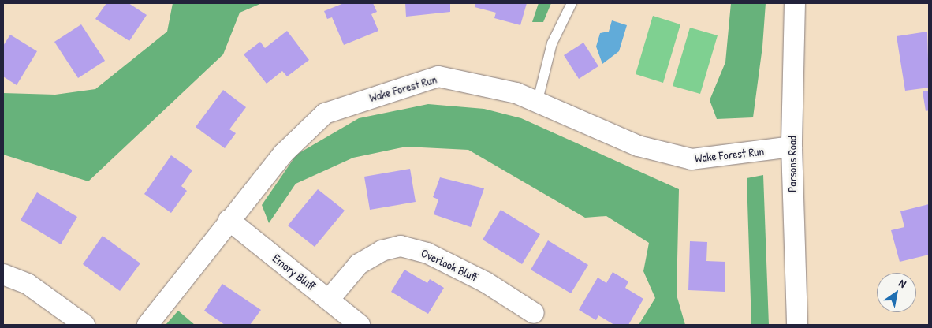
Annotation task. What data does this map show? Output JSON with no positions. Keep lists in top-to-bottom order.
{
  "streets": {
    "street": [
      "Wake Forest Run",
      "Parsons Road",
      "Overlook Bluff",
      "Emory Bluff"
    ]
  },
  "crossings": [
    ["Wake Forest Run", "Parsons Road"],
    ["Wake Forest Run", "Emory Bluff"],
    ["Overlook Bluff", "Emory Bluff"]
  ],
  "north": "top right"
}
